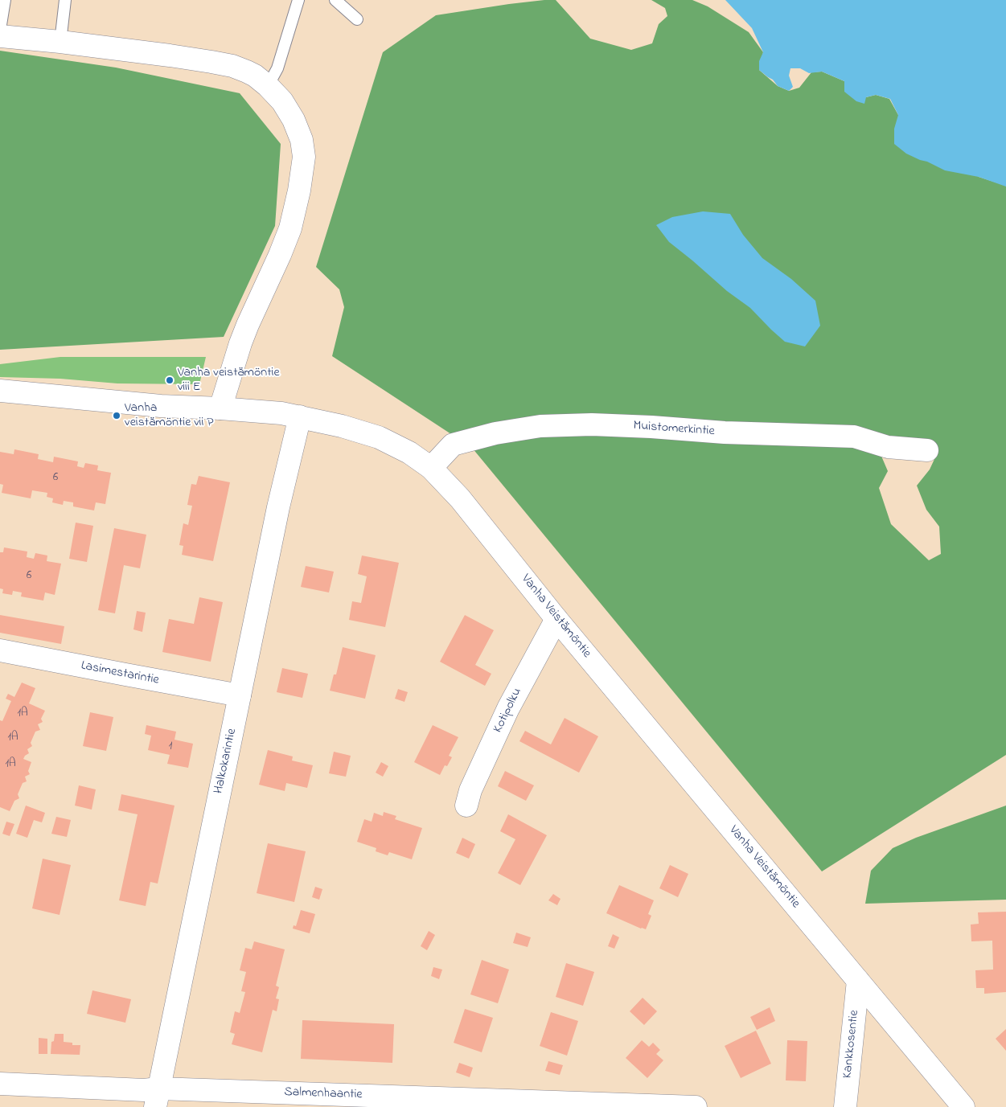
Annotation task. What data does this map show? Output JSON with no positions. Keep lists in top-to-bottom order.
{
  "streets": {
    "street": [
      "Muistomerkintie",
      "Vanha Veistämöntie",
      "Lasimestarintie",
      "Kotipolku",
      "Halkokarintie",
      "Kankkosentie",
      "Salmenhaantie"
    ]
  },
  "crossings": [
    ["Muistomerkintie", "Vanha Veistämöntie"],
    ["Vanha Veistämöntie", "Kotipolku"],
    ["Vanha Veistämöntie", "Halkokarintie"],
    ["Vanha Veistämöntie", "Kankkosentie"],
    ["Lasimestarintie", "Halkokarintie"],
    ["Halkokarintie", "Salmenhaantie"]
  ],
  "places": ["Vanha veistämöntie viii E", "Vanha veistämöntie vii P"],
  "house_numbers": [
    "6",
    "6",
    "1A",
    "1A",
    "1",
    "1A"
  ]
}
